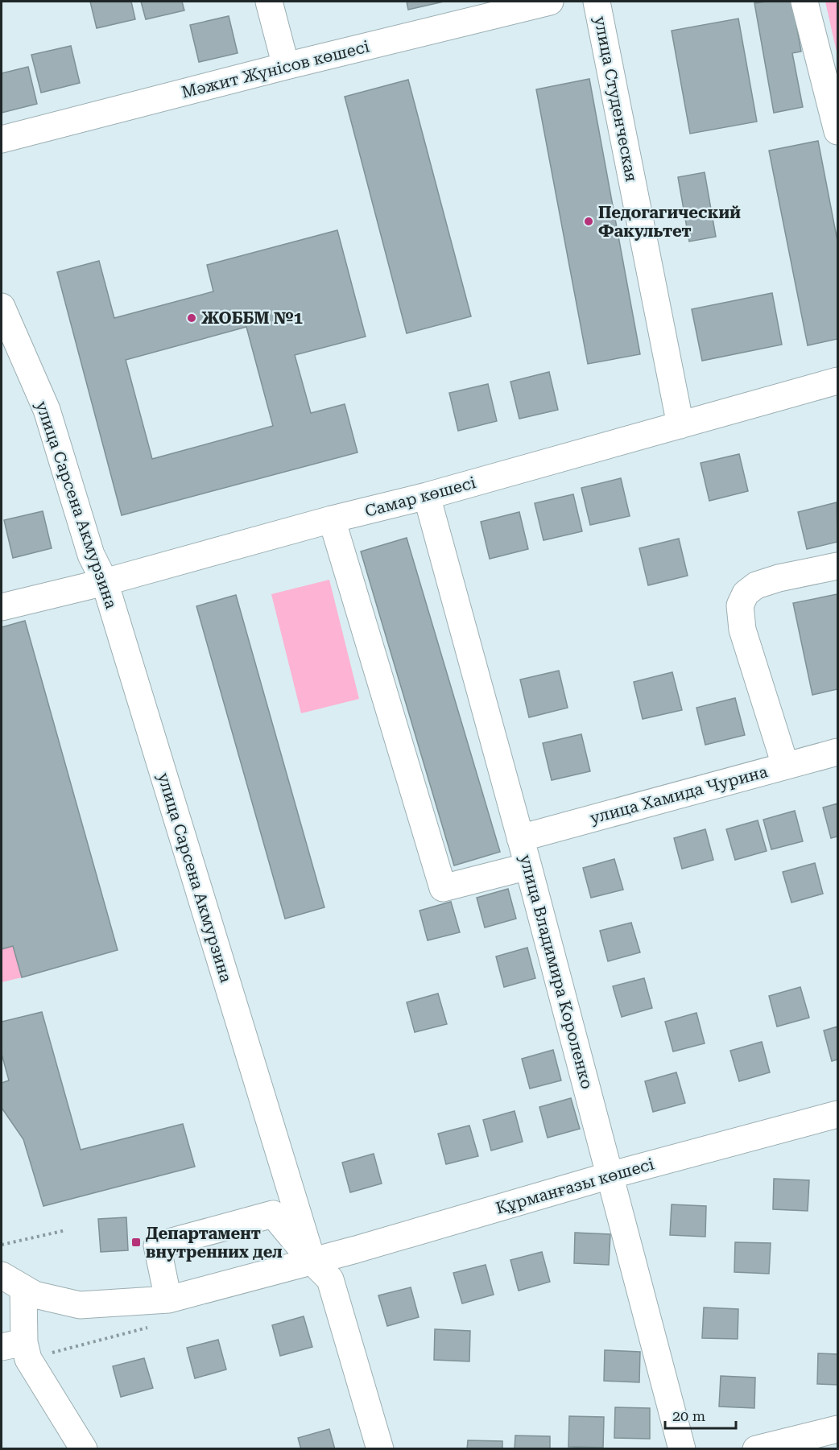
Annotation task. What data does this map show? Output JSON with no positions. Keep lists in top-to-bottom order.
{
  "streets": {
    "street": [
      "Мәжит Жүнісов көшесі",
      "улица Студенческая",
      "Самар көшесі",
      "улица Сарсена Акмурзина",
      "улица Хамида Чурина",
      "улица Владимира Короленко",
      "Құрманғазы көшесі"
    ]
  },
  "crossings": [
    ["улица Студенческая", "Самар көшесі"],
    ["Самар көшесі", "улица Сарсена Акмурзина"],
    ["Самар көшесі", "улица Владимира Короленко"],
    ["улица Сарсена Акмурзина", "Құрманғазы көшесі"],
    ["улица Хамида Чурина", "улица Владимира Короленко"],
    ["улица Владимира Короленко", "Құрманғазы көшесі"]
  ],
  "places": {
    "other": ["Педогагический Факультет", "ЖОББМ №1"],
    "transit": ["Департамент внутренних дел"]
  },
  "scale_bar": "20 m"
}
